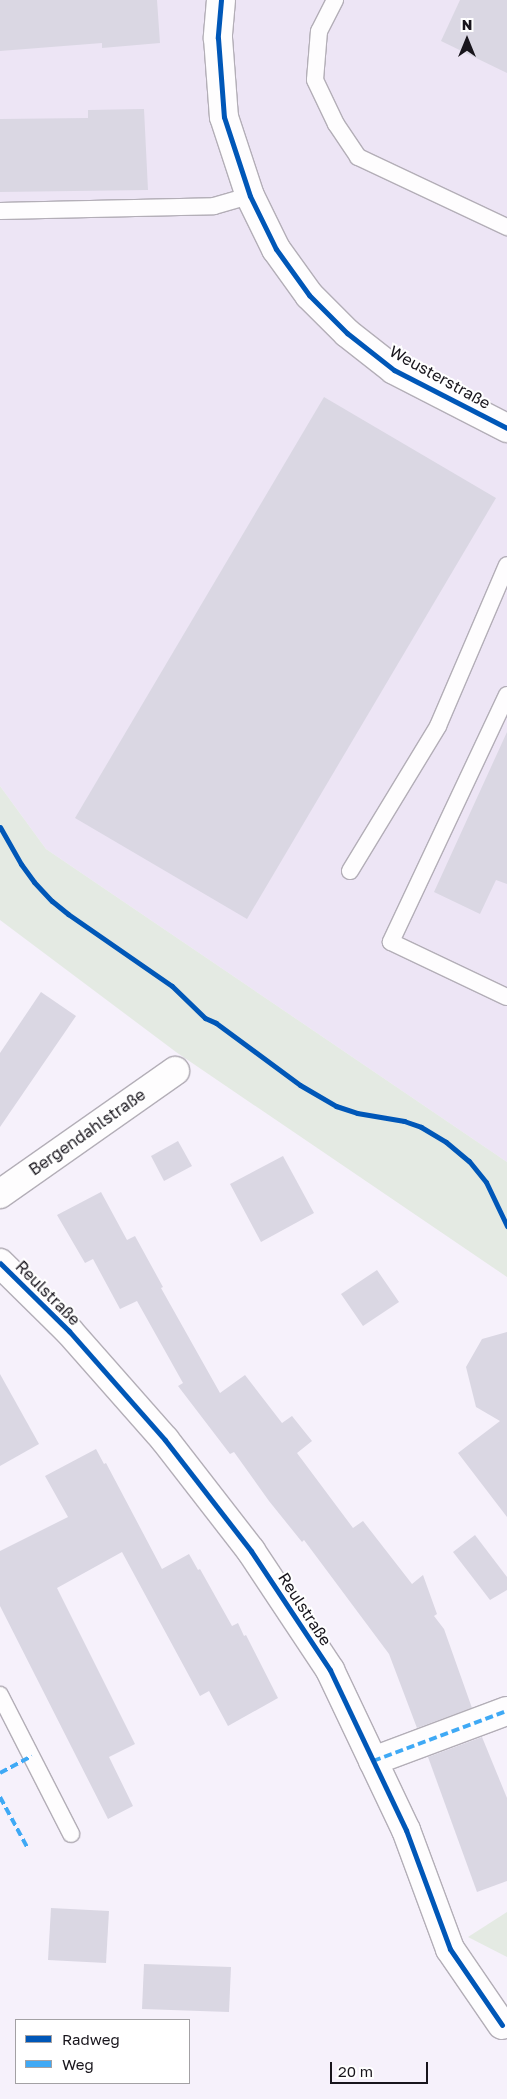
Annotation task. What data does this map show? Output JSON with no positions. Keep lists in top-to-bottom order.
{
  "streets": {
    "street": ["Weusterstraße", "Bergendahlstraße", "Reulstraße"]
  },
  "legend": ["Radweg", "Weg"],
  "scale_bar": "20 m",
  "north": "top"
}
